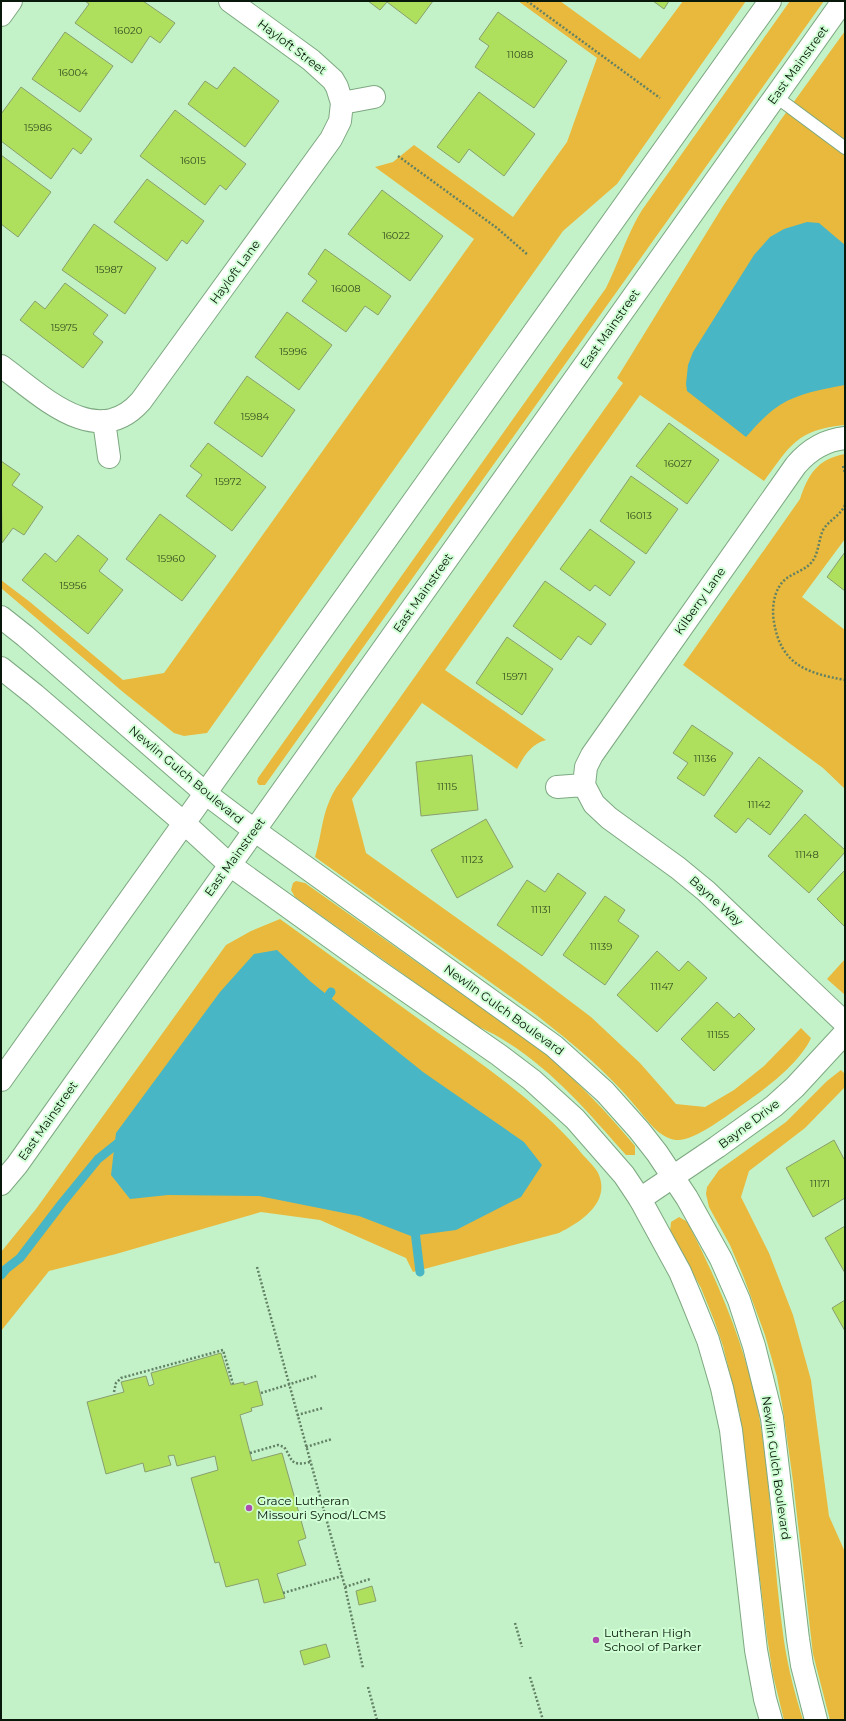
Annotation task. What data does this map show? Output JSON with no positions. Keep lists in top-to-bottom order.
{
  "streets": {
    "street": [
      "Hayloft Street",
      "East Mainstreet",
      "Hayloft Lane",
      "Kilberry Lane",
      "Newlin Gulch Boulevard",
      "Bayne Way",
      "Bayne Drive"
    ]
  },
  "crossings": [
    ["Hayloft Street", "Hayloft Lane"],
    ["East Mainstreet", "Newlin Gulch Boulevard"],
    ["Kilberry Lane", "Bayne Way"],
    ["Newlin Gulch Boulevard", "Bayne Drive"]
  ],
  "places": ["Grace Lutheran Missouri Synod/LCMS", "Lutheran High School of Parker"],
  "house_numbers": [
    "16020",
    "11088",
    "16004",
    "15986",
    "16015",
    "16022",
    "15987",
    "16008",
    "15975",
    "15996",
    "15984",
    "16027",
    "15972",
    "16013",
    "15960",
    "15956",
    "15971",
    "11136",
    "11115",
    "11142",
    "11148",
    "11123",
    "11131",
    "11139",
    "11147",
    "11155",
    "11171"
  ]
}
